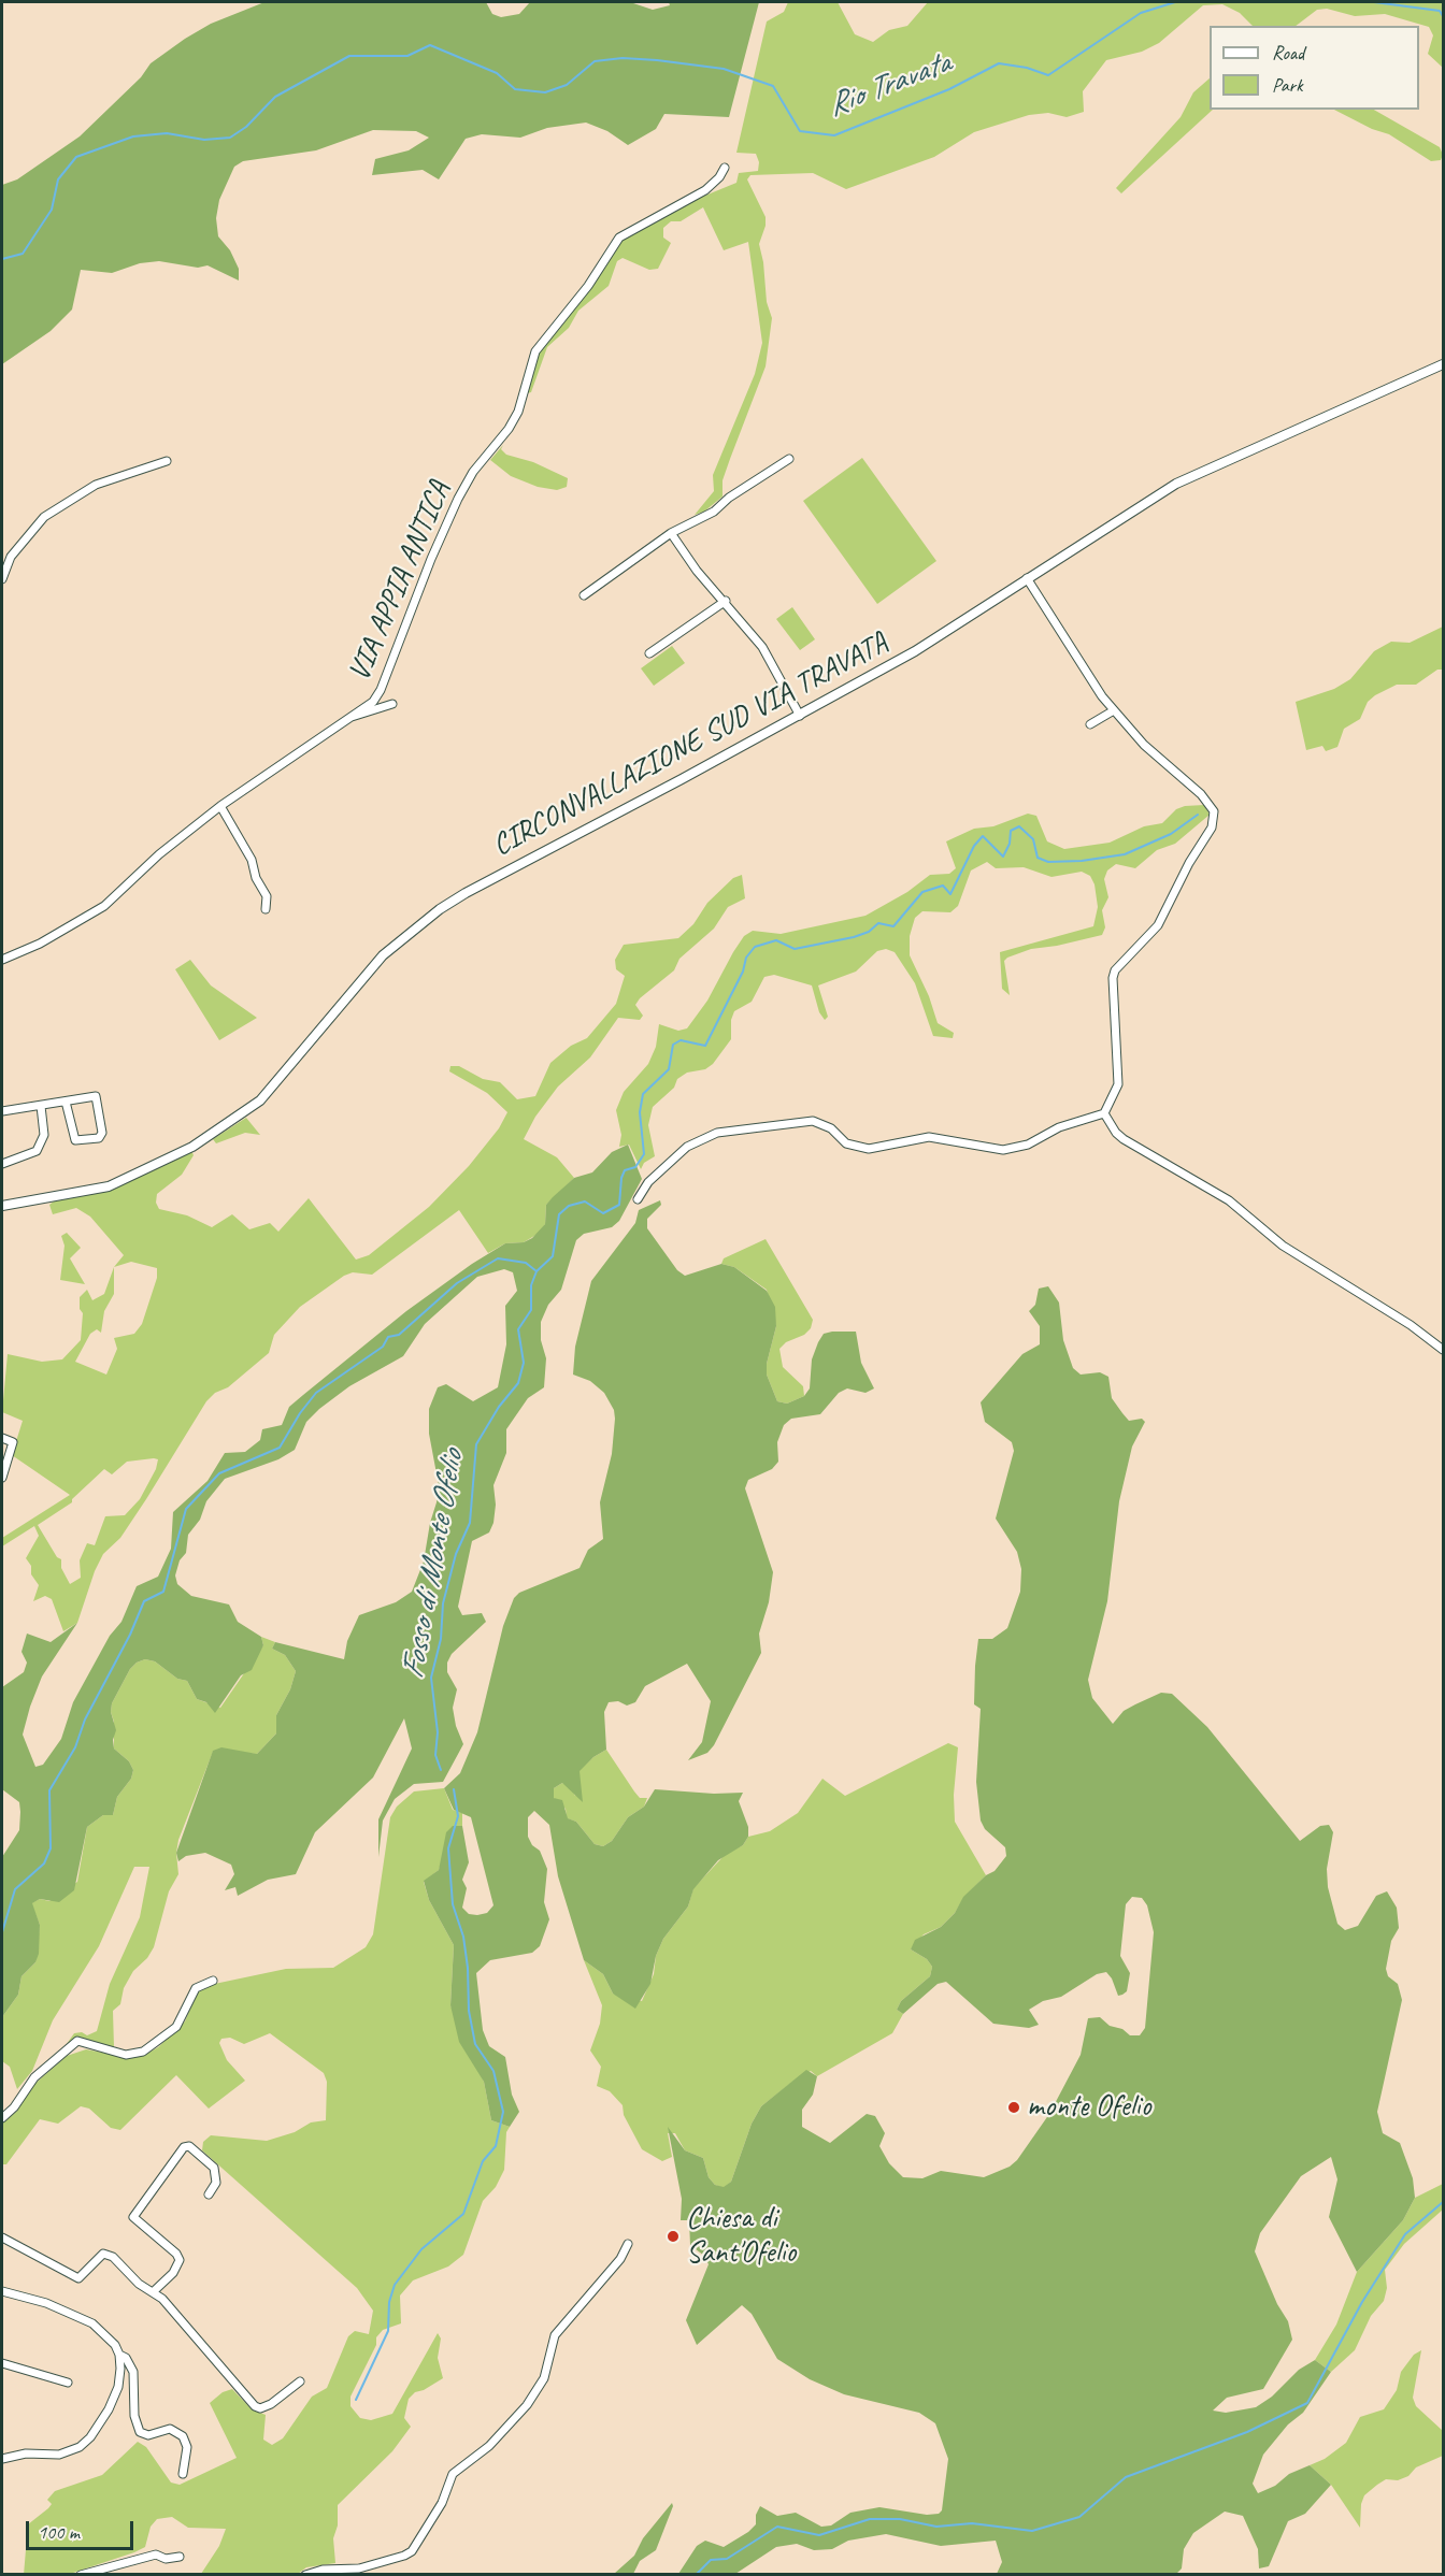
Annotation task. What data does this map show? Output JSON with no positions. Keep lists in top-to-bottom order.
{
  "streets": {
    "street": ["VIA APPIA ANTICA", "CIRCONVALLAZIONE SUD VIA TRAVATA"]
  },
  "water": ["Rio Travata", "Fosso di Monte Ofelio"],
  "places": ["monte Ofelio", "Chiesa di Sant'Ofelio"],
  "legend": ["Road", "Park"],
  "scale_bar": "100 m"
}
